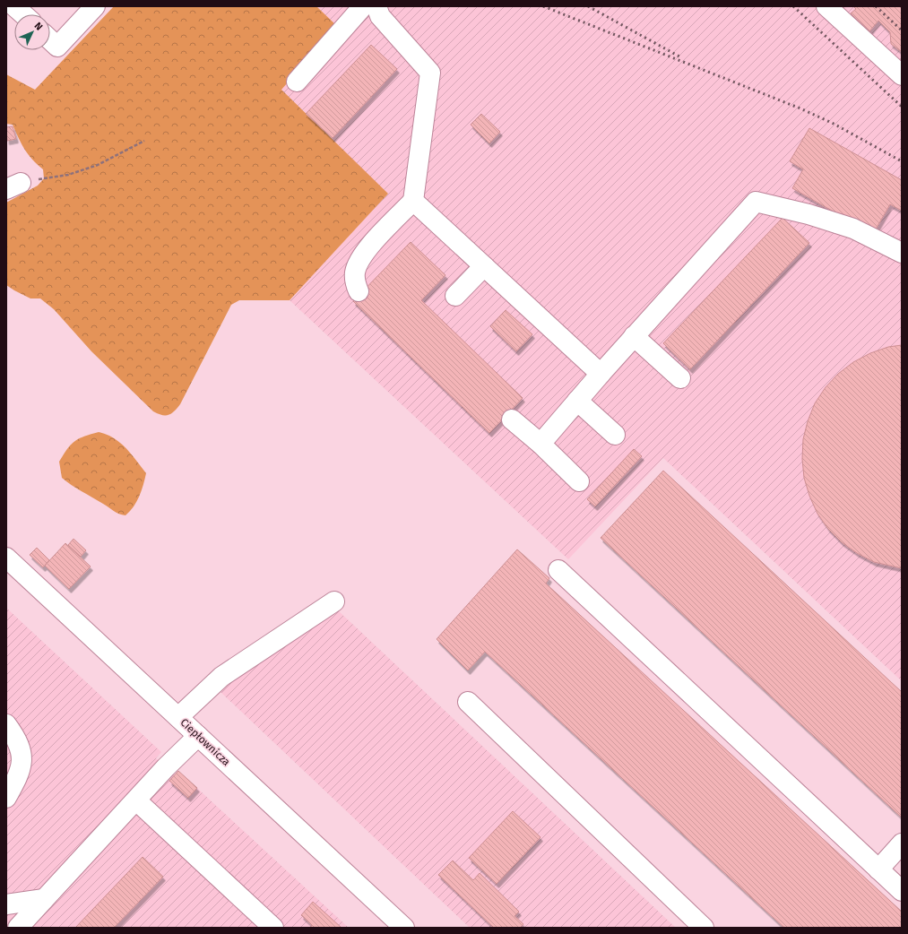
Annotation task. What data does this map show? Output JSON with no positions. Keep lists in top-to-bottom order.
{
  "streets": {
    "street": ["Ciepłownicza"]
  },
  "north": "top right"
}
